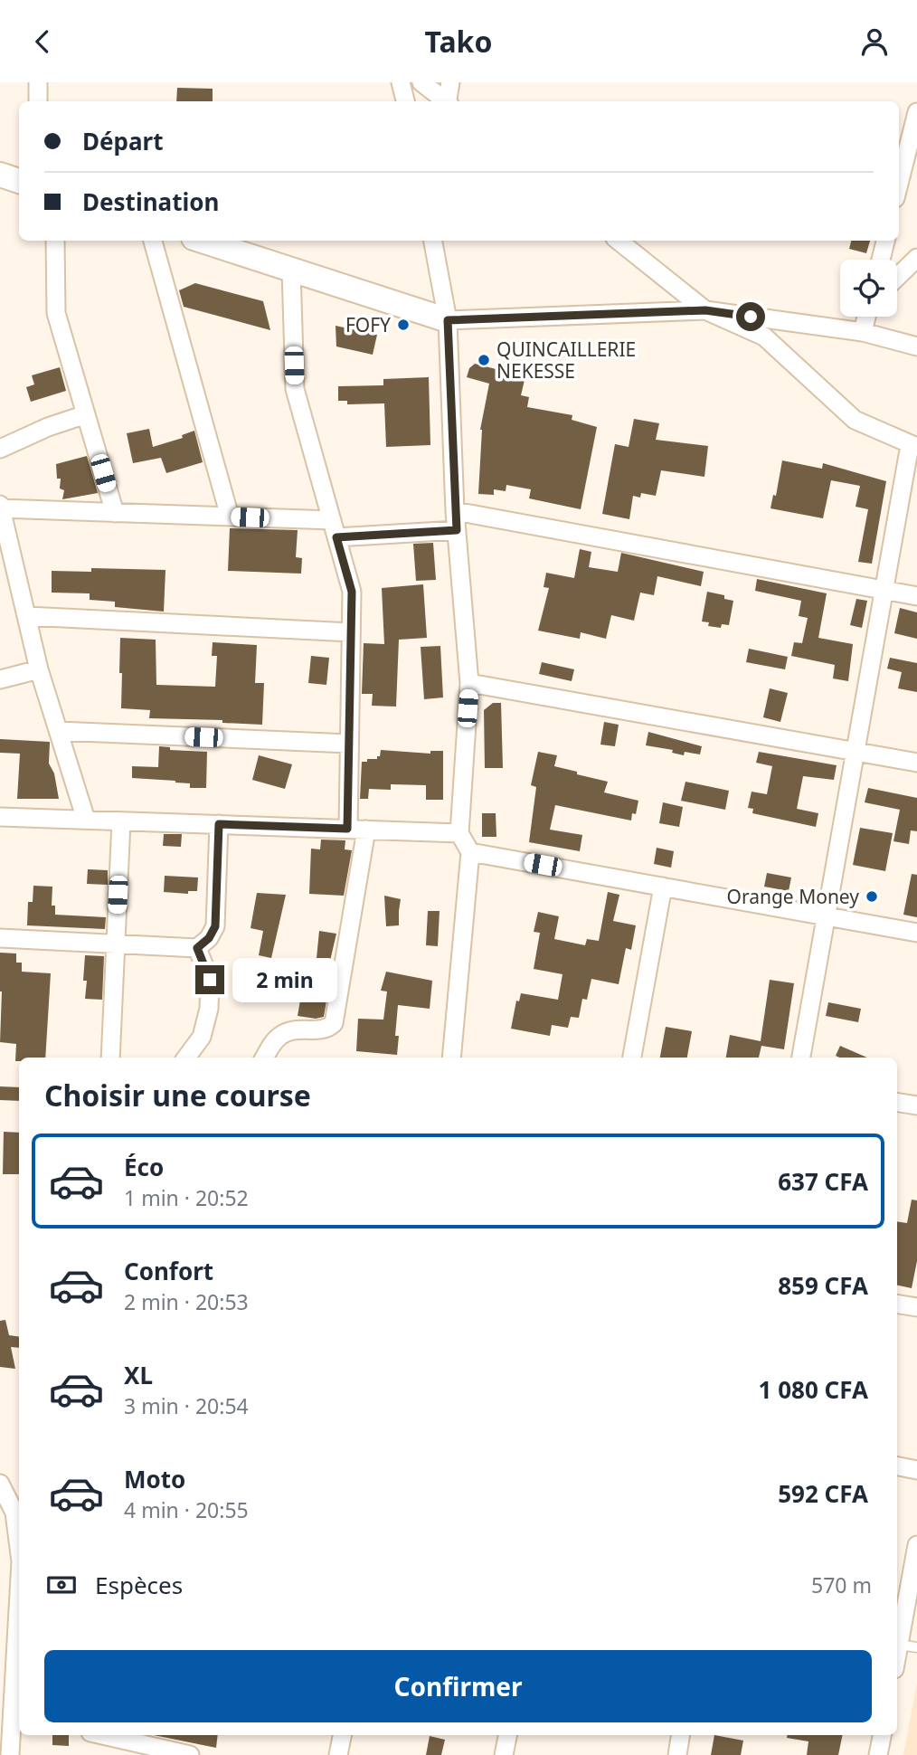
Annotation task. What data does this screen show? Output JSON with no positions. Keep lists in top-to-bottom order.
{
  "places": ["FOFY", "QUINCAILLERIE NEKESSE", "Orange Money"],
  "page": {
    "header": "Tako",
    "banner": ["Départ", "Destination"],
    "bubble": "2 min",
    "heading": "Choisir une course",
    "list": [
      {
        "name": "Éco",
        "note": "1 min · 20:52",
        "value": "637 CFA"
      },
      {
        "name": "Confort",
        "note": "2 min · 20:53",
        "value": "859 CFA"
      },
      {
        "name": "XL",
        "note": "3 min · 20:54",
        "value": "1 080 CFA"
      },
      {
        "name": "Moto",
        "note": "4 min · 20:55",
        "value": "592 CFA"
      }
    ],
    "pay": ["Espèces", "570 m"],
    "buttons": "Confirmer"
  }
}
